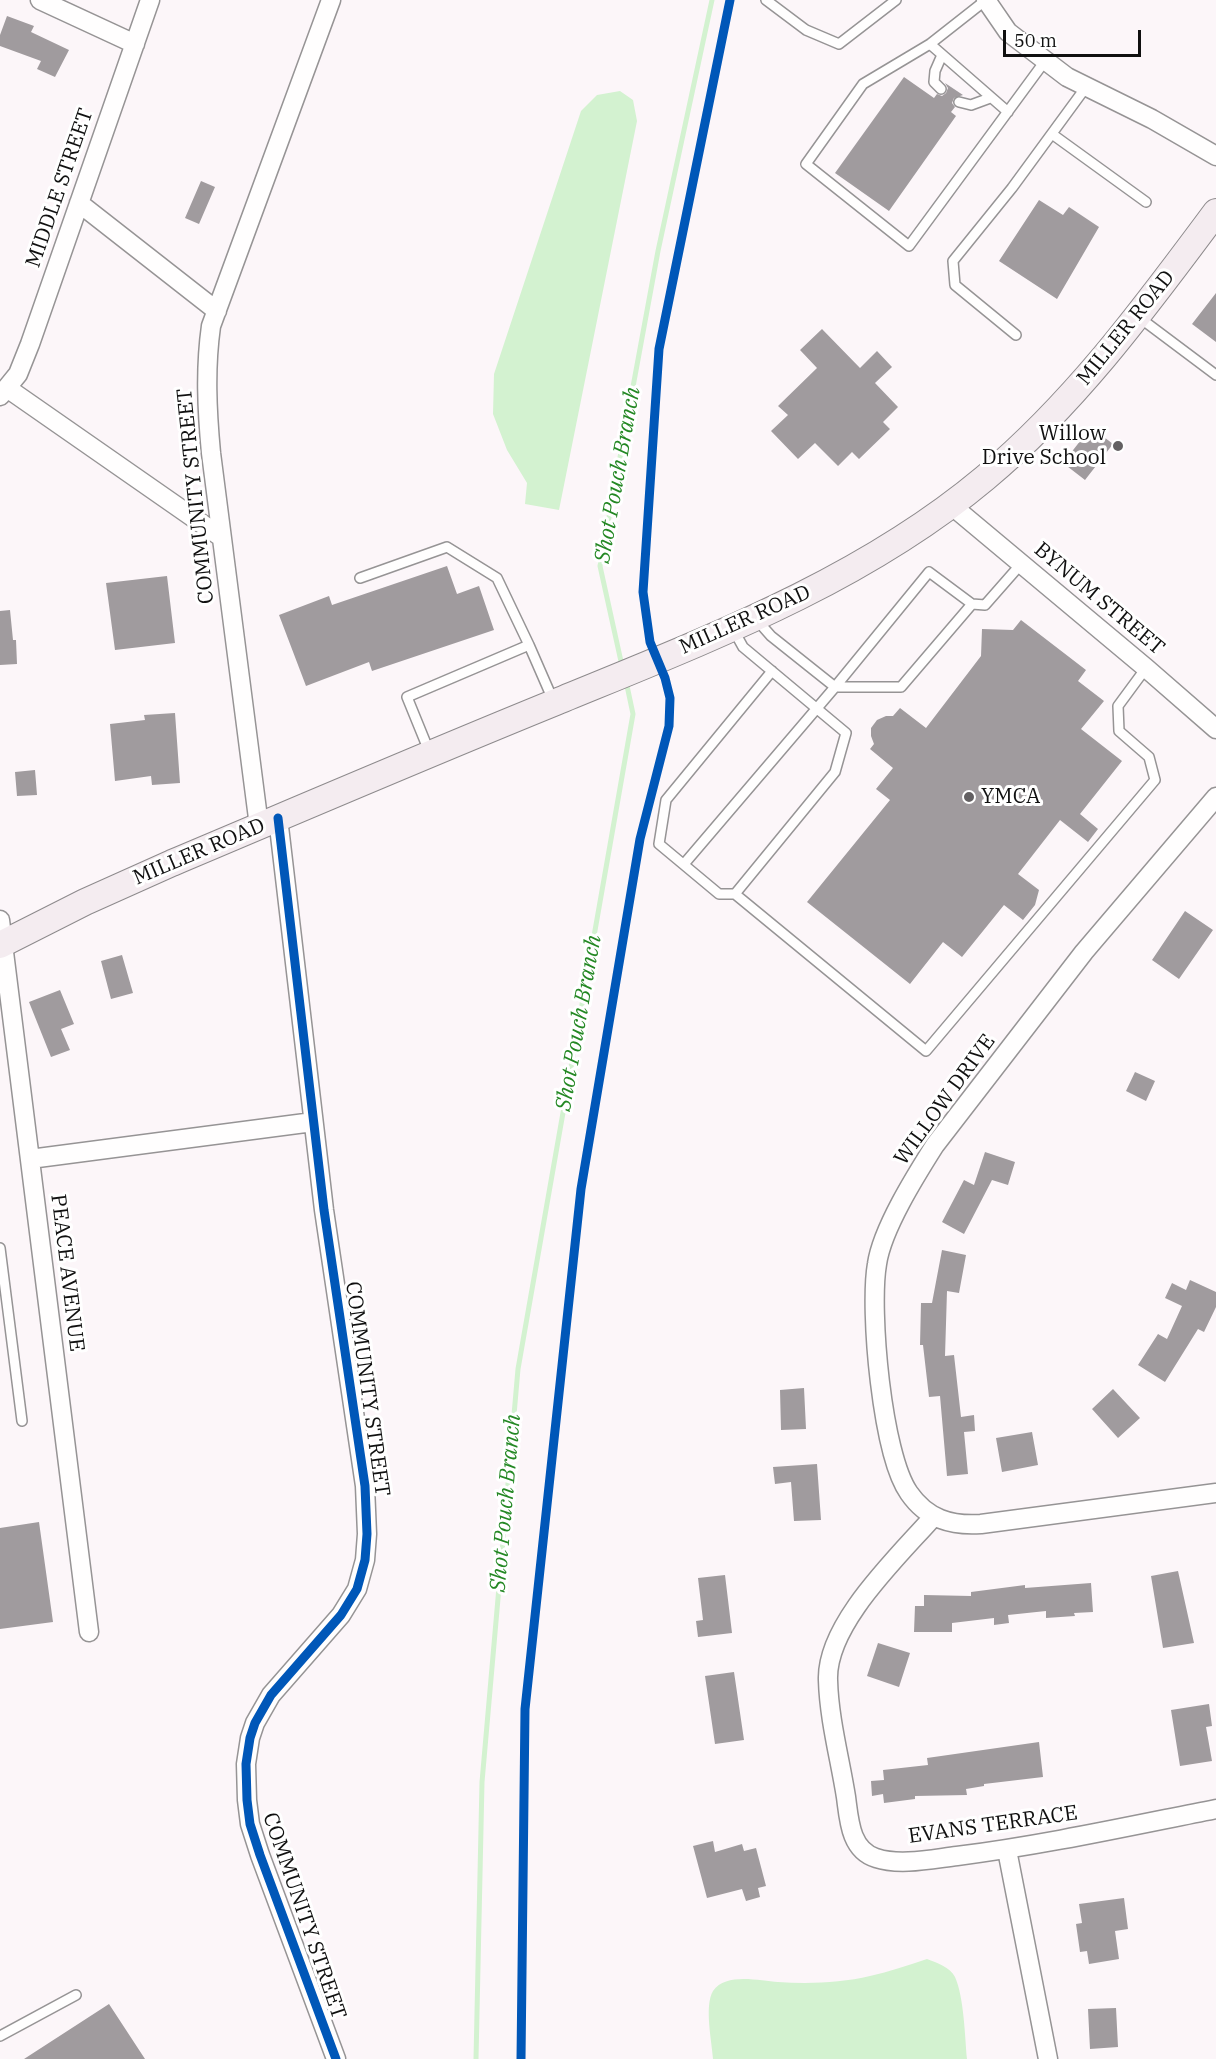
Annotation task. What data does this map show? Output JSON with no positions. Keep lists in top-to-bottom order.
{
  "streets": {
    "main road": ["MILLER ROAD"],
    "street": [
      "MIDDLE STREET",
      "COMMUNITY STREET",
      "BYNUM STREET",
      "WILLOW DRIVE",
      "PEACE AVENUE",
      "EVANS TERRACE"
    ]
  },
  "crossings": [
    ["MILLER ROAD", "COMMUNITY STREET"],
    ["MILLER ROAD", "BYNUM STREET"],
    ["MILLER ROAD", "PEACE AVENUE"],
    ["WILLOW DRIVE", "EVANS TERRACE"]
  ],
  "water": ["Shot Pouch Branch"],
  "places": ["Willow Drive School", "YMCA"],
  "scale_bar": "50 m"
}
